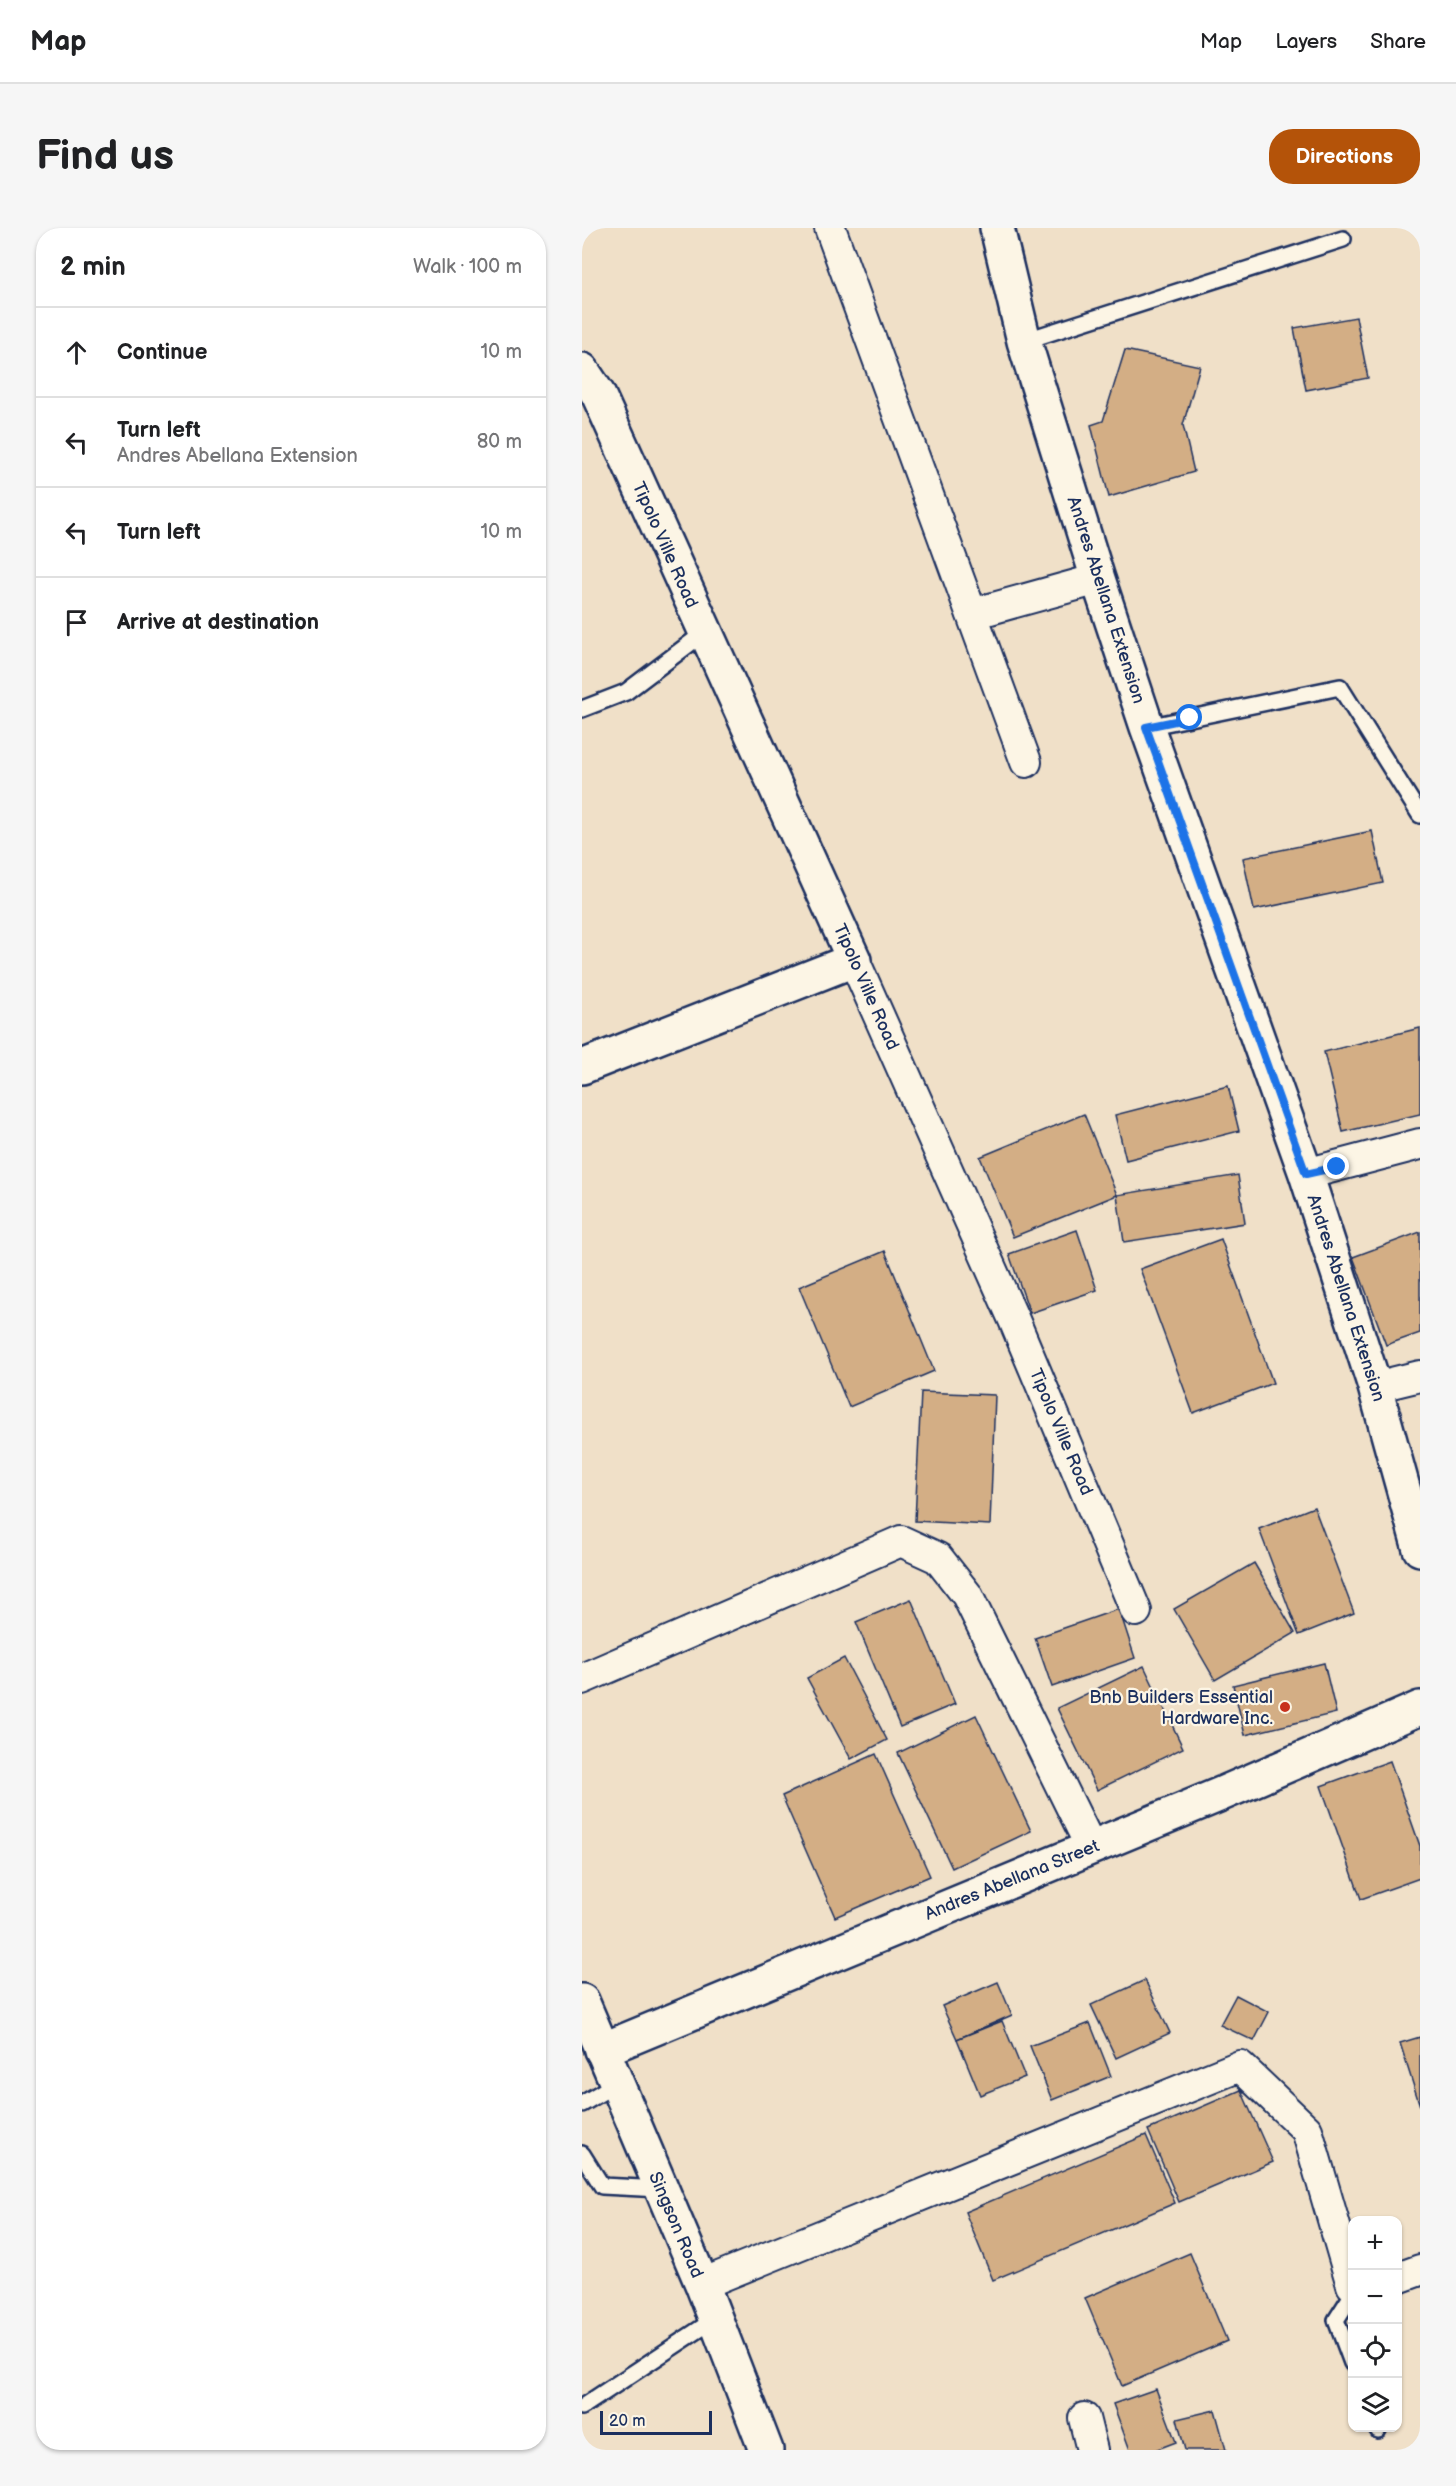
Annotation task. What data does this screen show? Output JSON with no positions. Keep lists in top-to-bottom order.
{
  "streets": {
    "street": [
      "Tipolo Ville Road",
      "Andres Abellana Extension",
      "Andres Abellana Street",
      "Singson Road"
    ]
  },
  "crossings": [
    ["Andres Abellana Street", "Singson Road"]
  ],
  "places": ["Bnb Builders Essential Hardware Inc."],
  "scale_bar": "20 m",
  "page": {
    "header": "Map",
    "nav": ["Map", "Layers", "Share"],
    "buttons": "Directions",
    "title": "Find us",
    "heading": ["2 min", "Walk · 100 m"],
    "list": [
      ["Continue", "10 m"],
      ["Turn left", "Andres Abellana Extension", "80 m"],
      ["Turn left", "10 m"],
      "Arrive at destination"
    ],
    "map_buttons": ["+", "−"],
    "scale": "20 m"
  }
}
